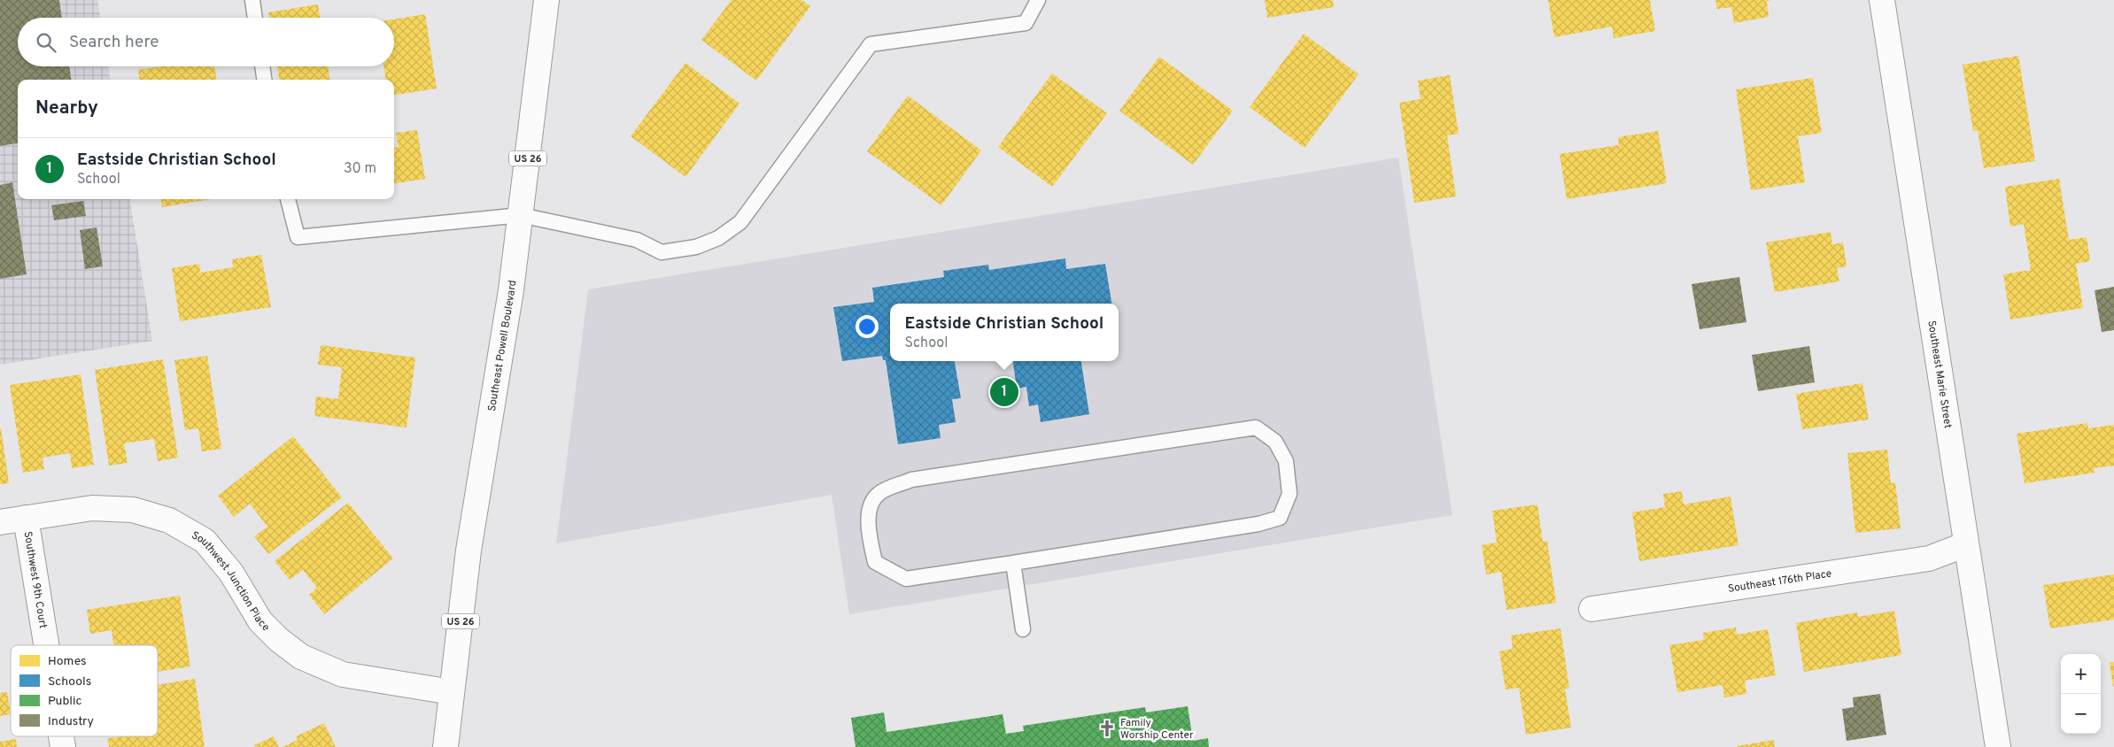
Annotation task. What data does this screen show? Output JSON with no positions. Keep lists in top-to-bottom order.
{
  "streets": {
    "street": [
      "US 26",
      "Southeast Powell Boulevard",
      "Southeast Marie Street",
      "Southwest 9th Court",
      "Southeast 176th Place",
      "Southwest Junction Place"
    ]
  },
  "crossings": [
    ["US 26", "Southeast Powell Boulevard"],
    ["US 26", "Southwest Junction Place"],
    ["Southeast Powell Boulevard", "Southwest Junction Place"],
    ["Southeast Marie Street", "Southeast 176th Place"],
    ["Southwest 9th Court", "Southwest Junction Place"]
  ],
  "places": {
    "church": ["Family Worship Center"]
  },
  "legend": [
    "Homes",
    "Schools",
    "Public",
    "Industry"
  ],
  "page": {
    "search": "Search here",
    "heading": "Nearby",
    "list": [
      {
        "mark": "1",
        "name": "Eastside Christian School",
        "note": "School",
        "value": "30 m"
      }
    ],
    "popup": ["Eastside Christian School", "School"],
    "pins": "1",
    "map_buttons": ["+", "−"]
  }
}
